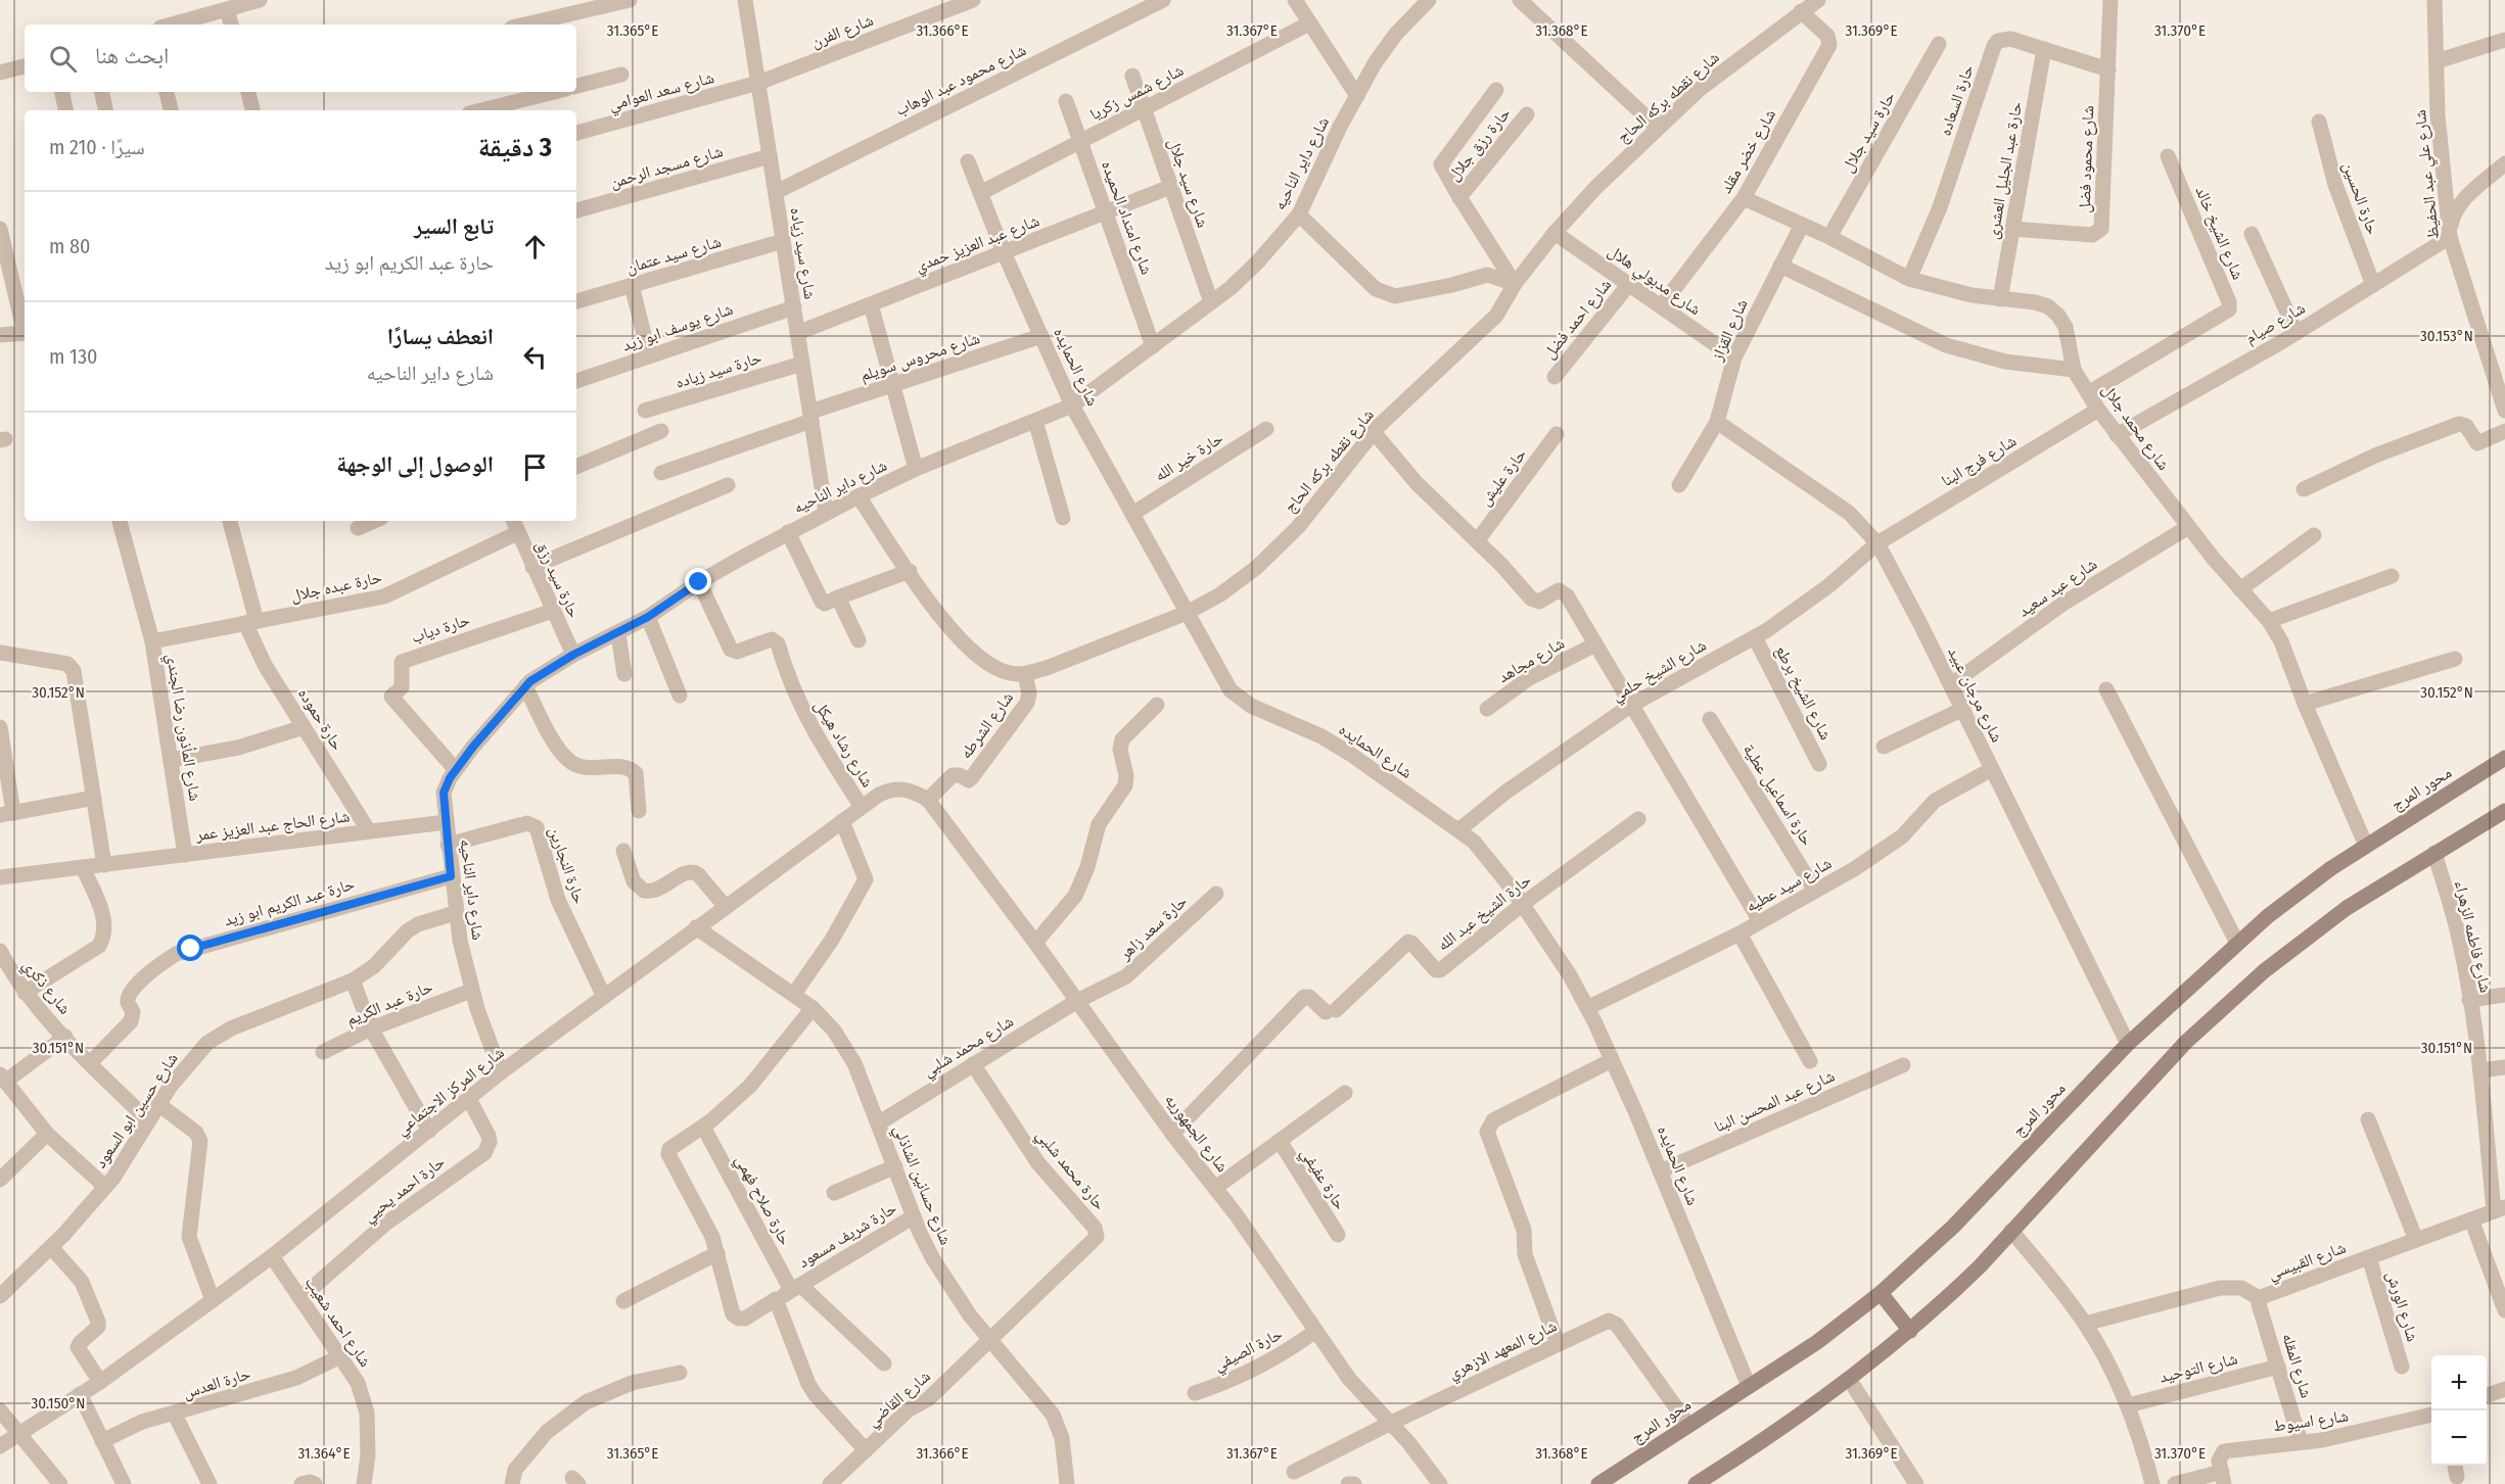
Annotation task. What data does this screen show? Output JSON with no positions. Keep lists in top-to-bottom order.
{
  "streets": {
    "main road": ["محور المرج"],
    "street": [
      "شارع الفرن",
      "شارع محمود عبد الوهاب",
      "شارع سعد العوامي",
      "شارع شمس زكريا",
      "شارع نقطه بركه الحاج",
      "حارة السعاده",
      "حارة سيد جلال",
      "حارة رزق جلال",
      "شارع خضر مقلد",
      "شارع محمود فضل",
      "شارع داير الناحيه",
      "شارع مسجد الرحمن",
      "حارة عبد الجليل العشرى",
      "شارع علي عبد الحفيظ",
      "شارع سيد جلال",
      "حارة الحسين",
      "شارع امتداد الحميده",
      "شارع الشيخ خالد",
      "شارع عبد العزيز حمدي",
      "شارع سيد زياده",
      "شارع سيد عتمان",
      "شارع مدبولي هلال",
      "شارع احمد فضل",
      "شارع صيام",
      "شارع يوسف ابو زيد",
      "شارع القزاز",
      "شارع محروس سويلم",
      "شارع الحمايده",
      "حارة سيد زياده",
      "شارع محمد جلال",
      "حارة خير الله",
      "شارع فرج البنا",
      "حارة عليش",
      "حارة سيد رزق",
      "حارة عبده جلال",
      "شارع عبد سعيد",
      "حارة دياب",
      "شارع مجاهد",
      "شارع الشيخ حلمي",
      "شارع الشيخ برطع",
      "شارع مرجان عبيد",
      "حارة حموده",
      "شارع الشرطه",
      "شارع المأذون رضا الجندي",
      "شارع رشاد هيكل",
      "حارة اسماعيل عطية",
      "شارع الحاج عبد العزيز عمر",
      "حارة النجارين",
      "شارع سيد عطيه",
      "حارة عبد الكريم ابو زيد",
      "حارة الشيخ عبد الله",
      "حارة سعد زاهر",
      "شارع فاطمه الزهراء",
      "شارع ذكري",
      "حارة عبد الكريم",
      "شارع محمد شلبي",
      "شارع المركز الاجتماعي",
      "شارع عبد المحسن البنا",
      "شارع حسين ابو السعود",
      "شارع الجمهوريه",
      "حارة محمد شلبي",
      "حارة عفيفي",
      "شارع حسانين الشاذلي",
      "حارة احمد يحيي",
      "حارة صلاح فهمي",
      "حارة شريف مسعود",
      "شارع القبيسي",
      "شارع الورش",
      "شارع احمد شعيب",
      "حارة الصيفي",
      "شارع المعهد الازهري",
      "شارع المقله",
      "شارع التوحيد",
      "حارة العدس",
      "شارع القاضي",
      "شارع اسيوط"
    ]
  },
  "crossings": [
    ["شارع الفرن", "شارع سعد العوامي"],
    ["شارع الفرن", "شارع سيد زياده"],
    ["شارع محمود عبد الوهاب", "شارع سيد زياده"],
    ["شارع سعد العوامي", "شارع سيد زياده"],
    ["شارع شمس زكريا", "شارع سيد جلال"],
    ["شارع شمس زكريا", "شارع امتداد الحميده"],
    ["شارع شمس زكريا", "شارع الحمايده"],
    ["شارع نقطه بركه الحاج", "حارة رزق جلال"],
    ["شارع نقطه بركه الحاج", "شارع خضر مقلد"],
    ["شارع نقطه بركه الحاج", "شارع داير الناحيه"],
    ["شارع نقطه بركه الحاج", "شارع مدبولي هلال"],
    ["شارع نقطه بركه الحاج", "شارع الحمايده"],
    ["شارع نقطه بركه الحاج", "شارع الشرطه"],
    ["حارة السعاده", "شارع محمود فضل"],
    ["حارة السعاده", "حارة عبد الجليل العشرى"],
    ["حارة السعاده", "شارع محمد جلال"],
    ["حارة سيد جلال", "شارع محمد جلال"],
    ["شارع خضر مقلد", "شارع مدبولي هلال"],
    ["شارع خضر مقلد", "شارع محمد جلال"],
    ["شارع محمود فضل", "حارة عبد الجليل العشرى"],
    ["شارع داير الناحيه", "شارع سيد جلال"],
    ["شارع داير الناحيه", "شارع امتداد الحميده"],
    ["شارع داير الناحيه", "شارع سيد زياده"],
    ["شارع داير الناحيه", "شارع الحمايده"],
    ["شارع داير الناحيه", "حارة سيد رزق"],
    ["شارع داير الناحيه", "حارة دياب"],
    ["شارع داير الناحيه", "شارع رشاد هيكل"],
    ["شارع داير الناحيه", "شارع الحاج عبد العزيز عمر"],
    ["شارع داير الناحيه", "حارة النجارين"],
    ["شارع داير الناحيه", "حارة عبد الكريم ابو زيد"],
    ["شارع داير الناحيه", "حارة عبد الكريم"],
    ["شارع داير الناحيه", "شارع المركز الاجتماعي"],
    ["شارع داير الناحيه", "شارع حسين ابو السعود"],
    ["شارع مسجد الرحمن", "شارع سيد زياده"],
    ["حارة عبد الجليل العشرى", "شارع محمد جلال"],
    ["شارع علي عبد الحفيظ", "شارع صيام"],
    ["شارع سيد جلال", "شارع عبد العزيز حمدي"],
    ["حارة الحسين", "شارع صيام"],
    ["شارع امتداد الحميده", "شارع عبد العزيز حمدي"],
    ["شارع الشيخ خالد", "شارع محمد جلال"],
    ["شارع عبد العزيز حمدي", "شارع سيد زياده"],
    ["شارع عبد العزيز حمدي", "شارع الحمايده"],
    ["شارع سيد زياده", "شارع سيد عتمان"],
    ["شارع سيد زياده", "شارع يوسف ابو زيد"],
    ["شارع سيد زياده", "شارع محروس سويلم"],
    ["شارع سيد زياده", "حارة سيد زياده"],
    ["شارع مدبولي هلال", "شارع احمد فضل"],
    ["شارع مدبولي هلال", "شارع القزاز"],
    ["شارع صيام", "شارع محمد جلال"],
    ["شارع القزاز", "شارع محمد جلال"],
    ["شارع القزاز", "شارع مرجان عبيد"],
    ["شارع محروس سويلم", "شارع الحمايده"],
    ["شارع الحمايده", "حارة خير الله"],
    ["شارع الحمايده", "شارع الشيخ حلمي"],
    ["شارع الحمايده", "محور المرج"],
    ["شارع الحمايده", "شارع سيد عطيه"],
    ["شارع الحمايده", "حارة الشيخ عبد الله"],
    ["شارع الحمايده", "شارع عبد المحسن البنا"],
    ["شارع محمد جلال", "شارع فرج البنا"],
    ["شارع محمد جلال", "شارع عبد سعيد"],
    ["شارع محمد جلال", "محور المرج"],
    ["شارع فرج البنا", "شارع الشيخ حلمي"],
    ["شارع فرج البنا", "شارع مرجان عبيد"],
    ["حارة سيد رزق", "حارة عبده جلال"],
    ["حارة سيد رزق", "حارة دياب"],
    ["حارة عبده جلال", "حارة حموده"],
    ["حارة عبده جلال", "شارع المأذون رضا الجندي"],
    ["شارع عبد سعيد", "شارع مرجان عبيد"],
    ["شارع الشيخ حلمي", "شارع الشيخ برطع"],
    ["شارع الشيخ حلمي", "شارع مرجان عبيد"],
    ["شارع مرجان عبيد", "محور المرج"],
    ["شارع مرجان عبيد", "شارع سيد عطيه"],
    ["حارة حموده", "شارع الحاج عبد العزيز عمر"],
    ["شارع الشرطه", "شارع المركز الاجتماعي"],
    ["شارع الشرطه", "شارع الجمهوريه"],
    ["شارع المأذون رضا الجندي", "شارع الحاج عبد العزيز عمر"],
    ["شارع رشاد هيكل", "شارع المركز الاجتماعي"],
    ["محور المرج", "شارع المعهد الازهري"],
    ["حارة اسماعيل عطية", "شارع سيد عطيه"],
    ["حارة النجارين", "شارع المركز الاجتماعي"],
    ["حارة عبد الكريم ابو زيد", "شارع ذكري"],
    ["حارة الشيخ عبد الله", "شارع الجمهوريه"],
    ["حارة سعد زاهر", "شارع محمد شلبي"],
    ["حارة سعد زاهر", "شارع الجمهوريه"],
    ["شارع فاطمه الزهراء", "شارع القبيسي"],
    ["شارع ذكري", "شارع حسين ابو السعود"],
    ["شارع محمد شلبي", "شارع الجمهوريه"],
    ["شارع محمد شلبي", "حارة محمد شلبي"],
    ["شارع محمد شلبي", "شارع حسانين الشاذلي"],
    ["شارع المركز الاجتماعي", "شارع الجمهوريه"],
    ["شارع المركز الاجتماعي", "شارع حسانين الشاذلي"],
    ["شارع المركز الاجتماعي", "حارة احمد يحيي"],
    ["شارع المركز الاجتماعي", "شارع احمد شعيب"],
    ["شارع الجمهوريه", "حارة عفيفي"],
    ["شارع الجمهوريه", "حارة الصيفي"],
    ["شارع الجمهوريه", "شارع المعهد الازهري"],
    ["حارة محمد شلبي", "شارع حسانين الشاذلي"],
    ["حارة محمد شلبي", "شارع القاضي"],
    ["شارع حسانين الشاذلي", "حارة شريف مسعود"],
    ["شارع حسانين الشاذلي", "شارع القاضي"],
    ["حارة احمد يحيي", "شارع احمد شعيب"],
    ["حارة صلاح فهمي", "حارة شريف مسعود"],
    ["شارع القبيسي", "شارع الورش"],
    ["شارع القبيسي", "شارع المقله"],
    ["شارع احمد شعيب", "حارة العدس"],
    ["شارع المقله", "شارع التوحيد"],
    ["شارع المقله", "شارع اسيوط"]
  ],
  "page": {
    "search": "ابحث هنا",
    "heading": ["3 دقيقة", "سيرًا · 210 m"],
    "list": [
      ["تابع السير", "حارة عبد الكريم ابو زيد", "80 m"],
      ["انعطف يسارًا", "شارع داير الناحيه", "130 m"],
      "الوصول إلى الوجهة"
    ],
    "map_buttons": ["+", "−"]
  },
  "coordinates": [
    "31.365°E",
    "31.366°E",
    "31.367°E",
    "31.368°E",
    "31.369°E",
    "31.370°E",
    "30.153°N",
    "30.152°N",
    "30.151°N",
    "30.150°N",
    "31.364°E"
  ]
}
